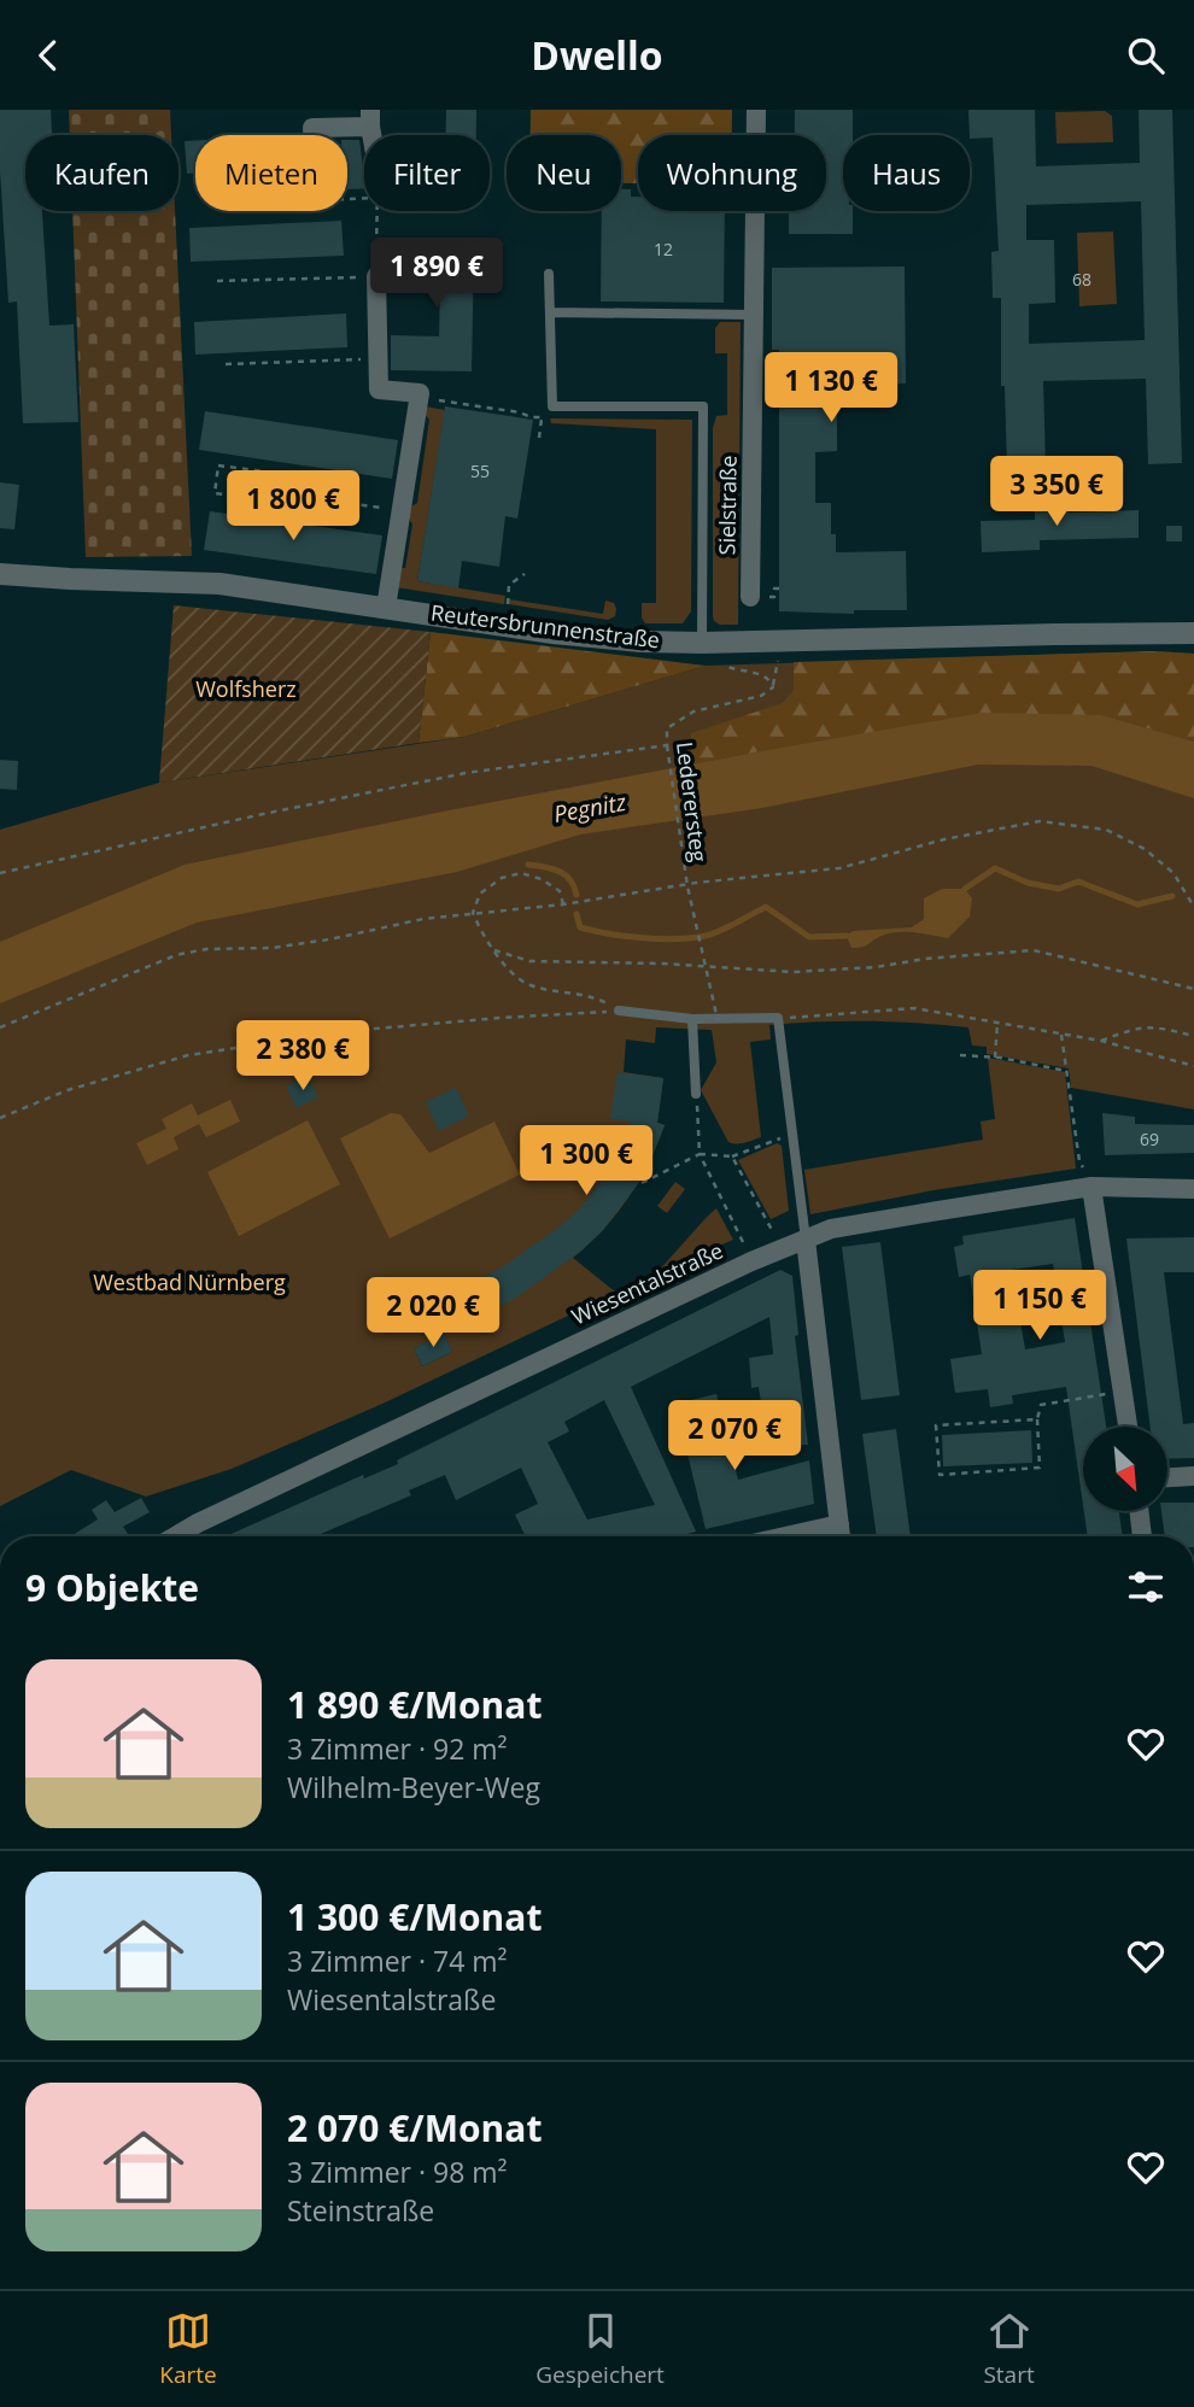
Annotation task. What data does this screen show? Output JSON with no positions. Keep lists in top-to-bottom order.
{
  "streets": {
    "street": ["Sielstraße", "Reutersbrunnenstraße", "Wiesentalstraße"],
    "path": ["Lederersteg"]
  },
  "water": ["Pegnitz"],
  "parks": ["Wolfsherz", "Westbad Nürnberg"],
  "house_numbers": [
    "12",
    "68",
    "55",
    "69"
  ],
  "north": "bottom right",
  "page": {
    "header": "Dwello",
    "chip": [
      "Kaufen",
      "Mieten",
      "Filter",
      "Neu",
      "Wohnung",
      "Haus"
    ],
    "price": [
      "1 890 €",
      "1 130 €",
      "3 350 €",
      "1 800 €",
      "2 380 €",
      "1 300 €",
      "1 150 €",
      "2 020 €",
      "2 070 €"
    ],
    "heading": "9 Objekte",
    "list": [
      {
        "name": "1 890 €/Monat",
        "note": "3 Zimmer · 92 m² · Wilhelm-Beyer-Weg"
      },
      {
        "name": "1 300 €/Monat",
        "note": "3 Zimmer · 74 m² · Wiesentalstraße"
      },
      {
        "name": "2 070 €/Monat",
        "note": "3 Zimmer · 98 m² · Steinstraße"
      }
    ],
    "tabs": ["Karte", "Gespeichert", "Start"]
  }
}
